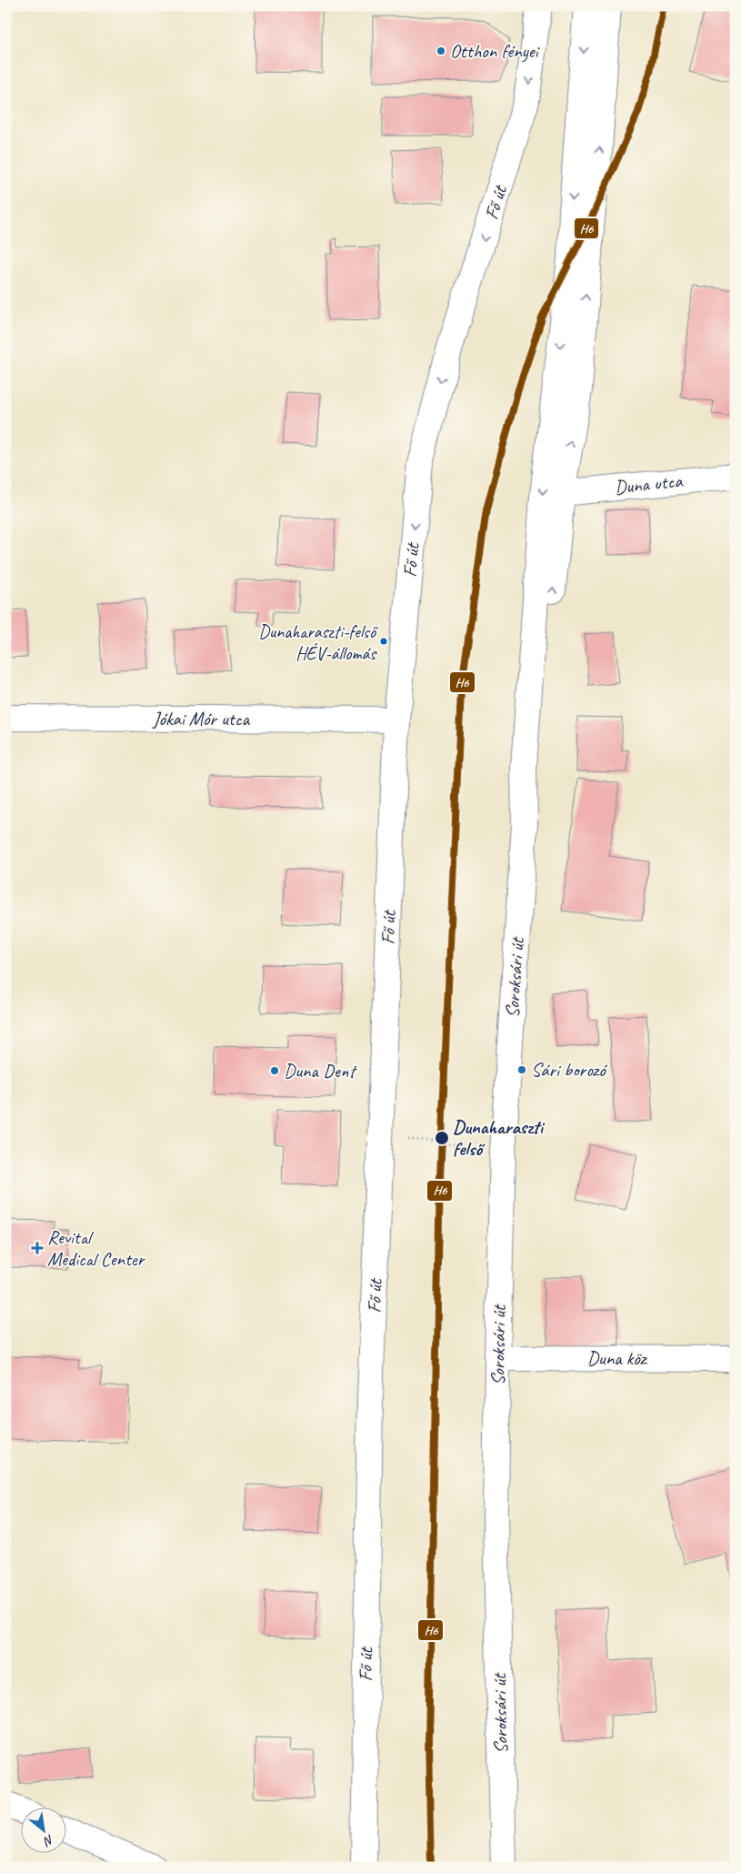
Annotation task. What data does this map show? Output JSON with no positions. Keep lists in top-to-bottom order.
{
  "streets": {
    "street": [
      "Fő út",
      "Duna utca",
      "Jókai Mór utca",
      "Soroksári út",
      "Duna köz"
    ]
  },
  "crossings": [
    ["Fő út", "Jókai Mór utca"],
    ["Soroksári út", "Duna köz"]
  ],
  "places": {
    "other": [
      "Otthon fényei",
      "Dunaharaszti-felső HÉV-állomás",
      "Sári borozó",
      "Duna Dent",
      "Dunaharaszti felső"
    ],
    "health": ["Revital Medical Center"]
  },
  "lines": ["transit line H6"],
  "north": "bottom right"
}
